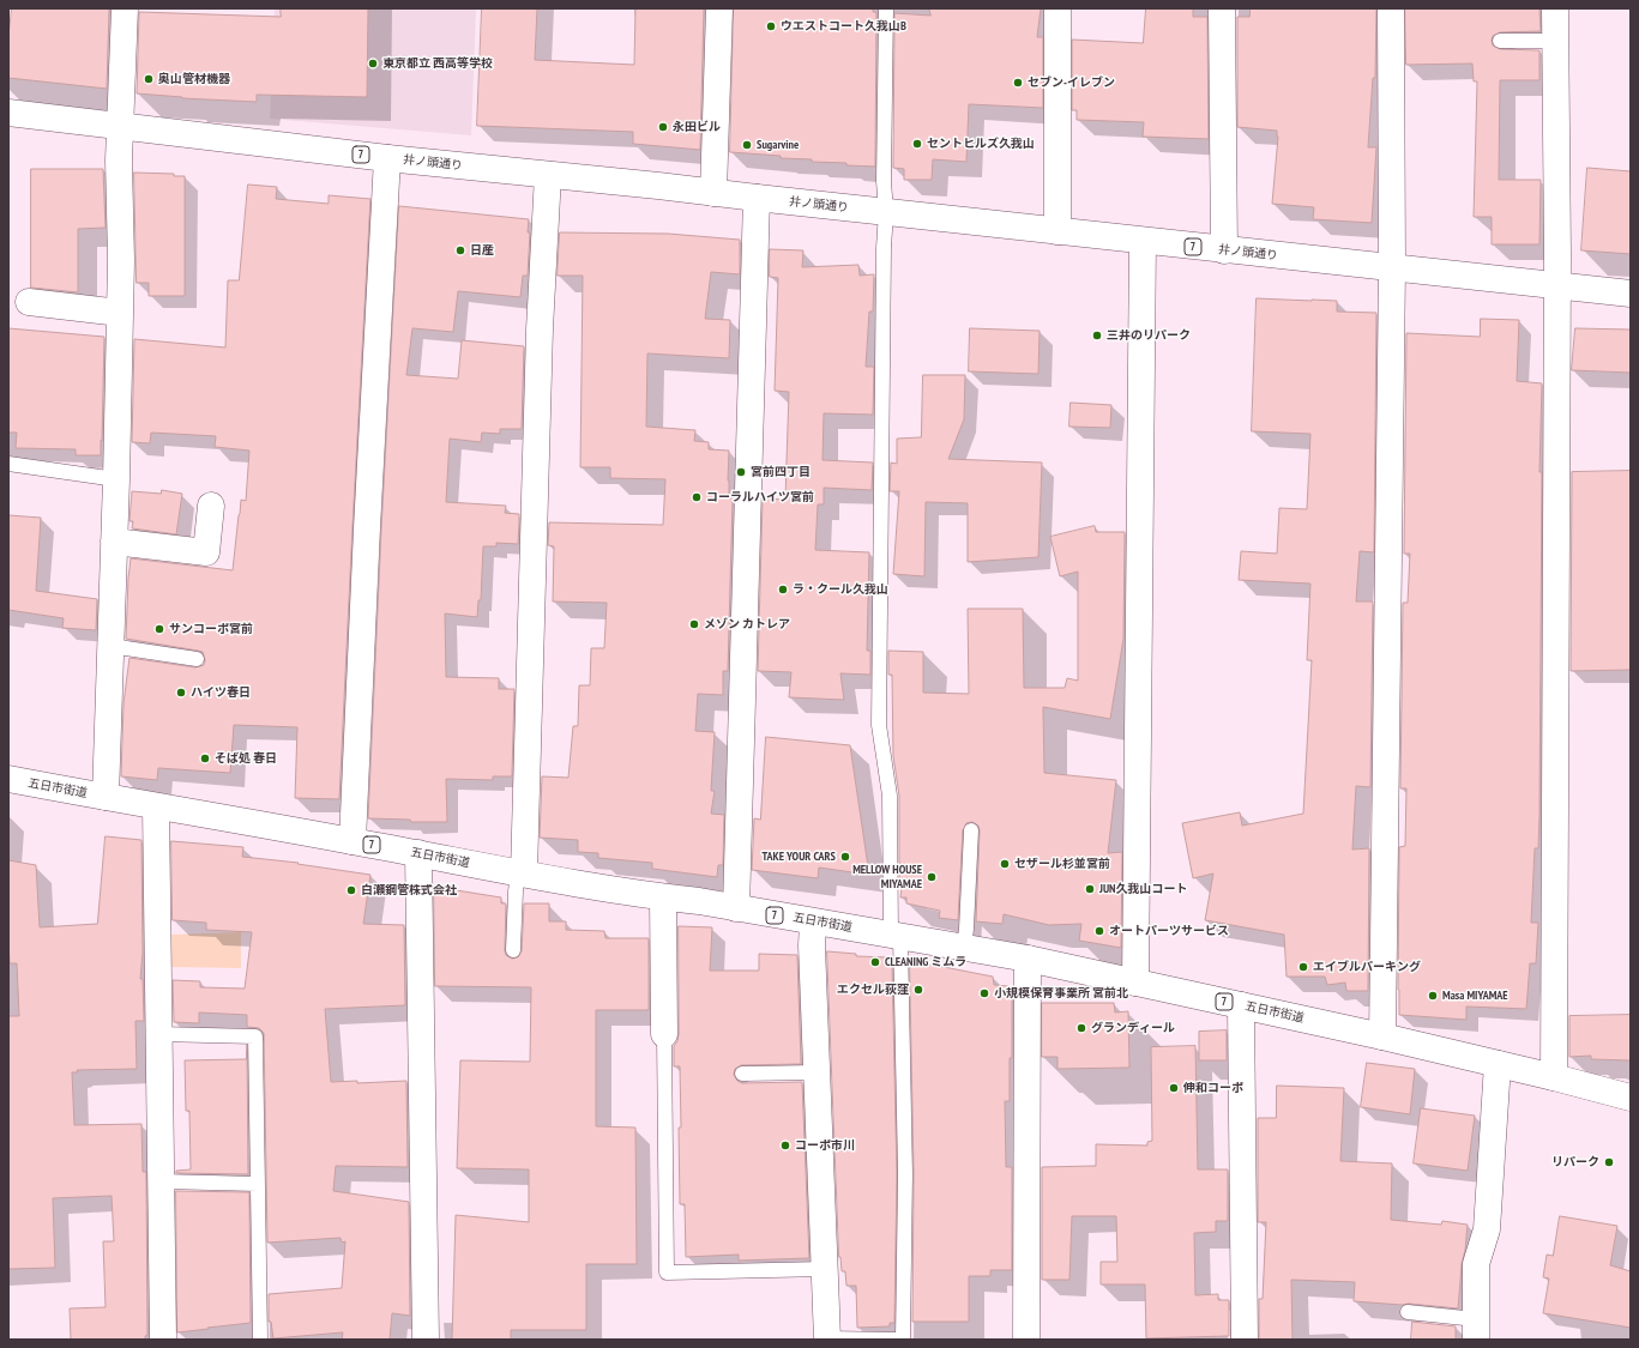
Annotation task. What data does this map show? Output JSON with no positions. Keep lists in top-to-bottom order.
{
  "streets": {
    "street": ["7", "井ノ頭通り", "五日市街道"]
  },
  "places": [
    "ウエストコート久我山B",
    "東京都立 西高等学校",
    "奥山管材機器",
    "セブン-イレブン",
    "永田ビル",
    "セントヒルズ久我山",
    "Sugarvine",
    "日産",
    "三井のリパーク",
    "宮前四丁目",
    "コーラルハイツ宮前",
    "ラ・クール久我山",
    "メゾン カトレア",
    "サンコーポ宮前",
    "ハイツ春日",
    "そば処 春日",
    "TAKE YOUR CARS",
    "セザール杉並宮前",
    "MELLOW HOUSE MIYAMAE",
    "JUN久我山コート",
    "白瀬鋼管株式会社",
    "オートパーツサービス",
    "CLEANING ミムラ",
    "エイブルパーキング",
    "エクセル荻窪",
    "小規模保育事業所 宮前北",
    "Masa MIYAMAE",
    "グランディール",
    "伸和コーポ",
    "コーポ市川",
    "リパーク"
  ]
}
